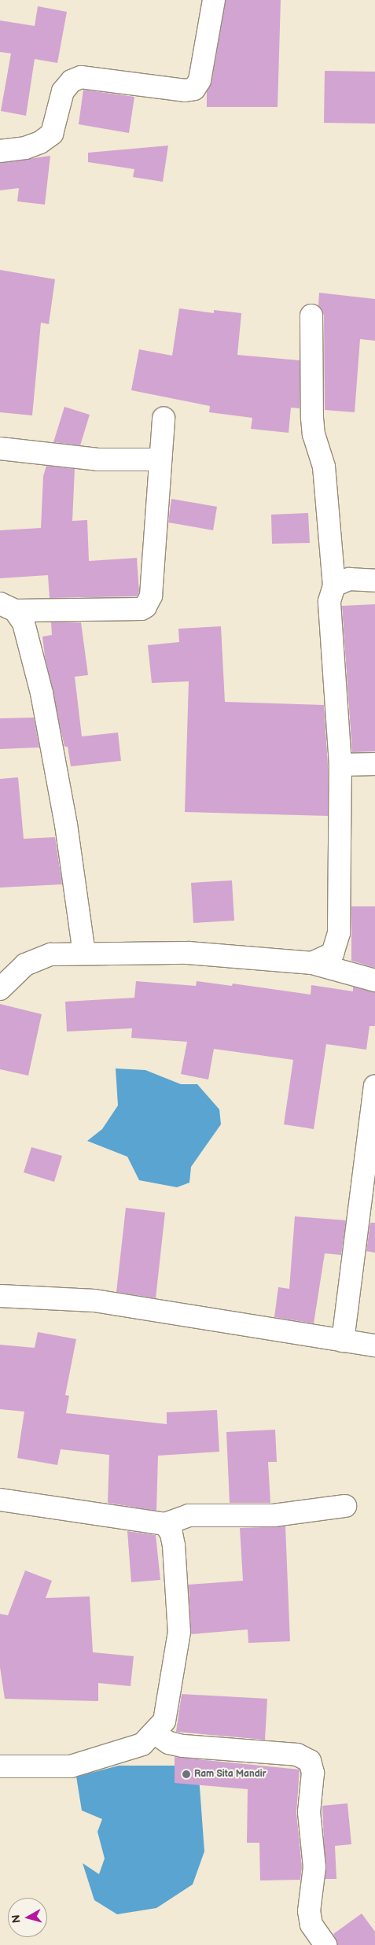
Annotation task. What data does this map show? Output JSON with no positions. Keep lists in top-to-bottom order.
{
  "places": ["Ram Sita Mandir"],
  "north": "left"
}
